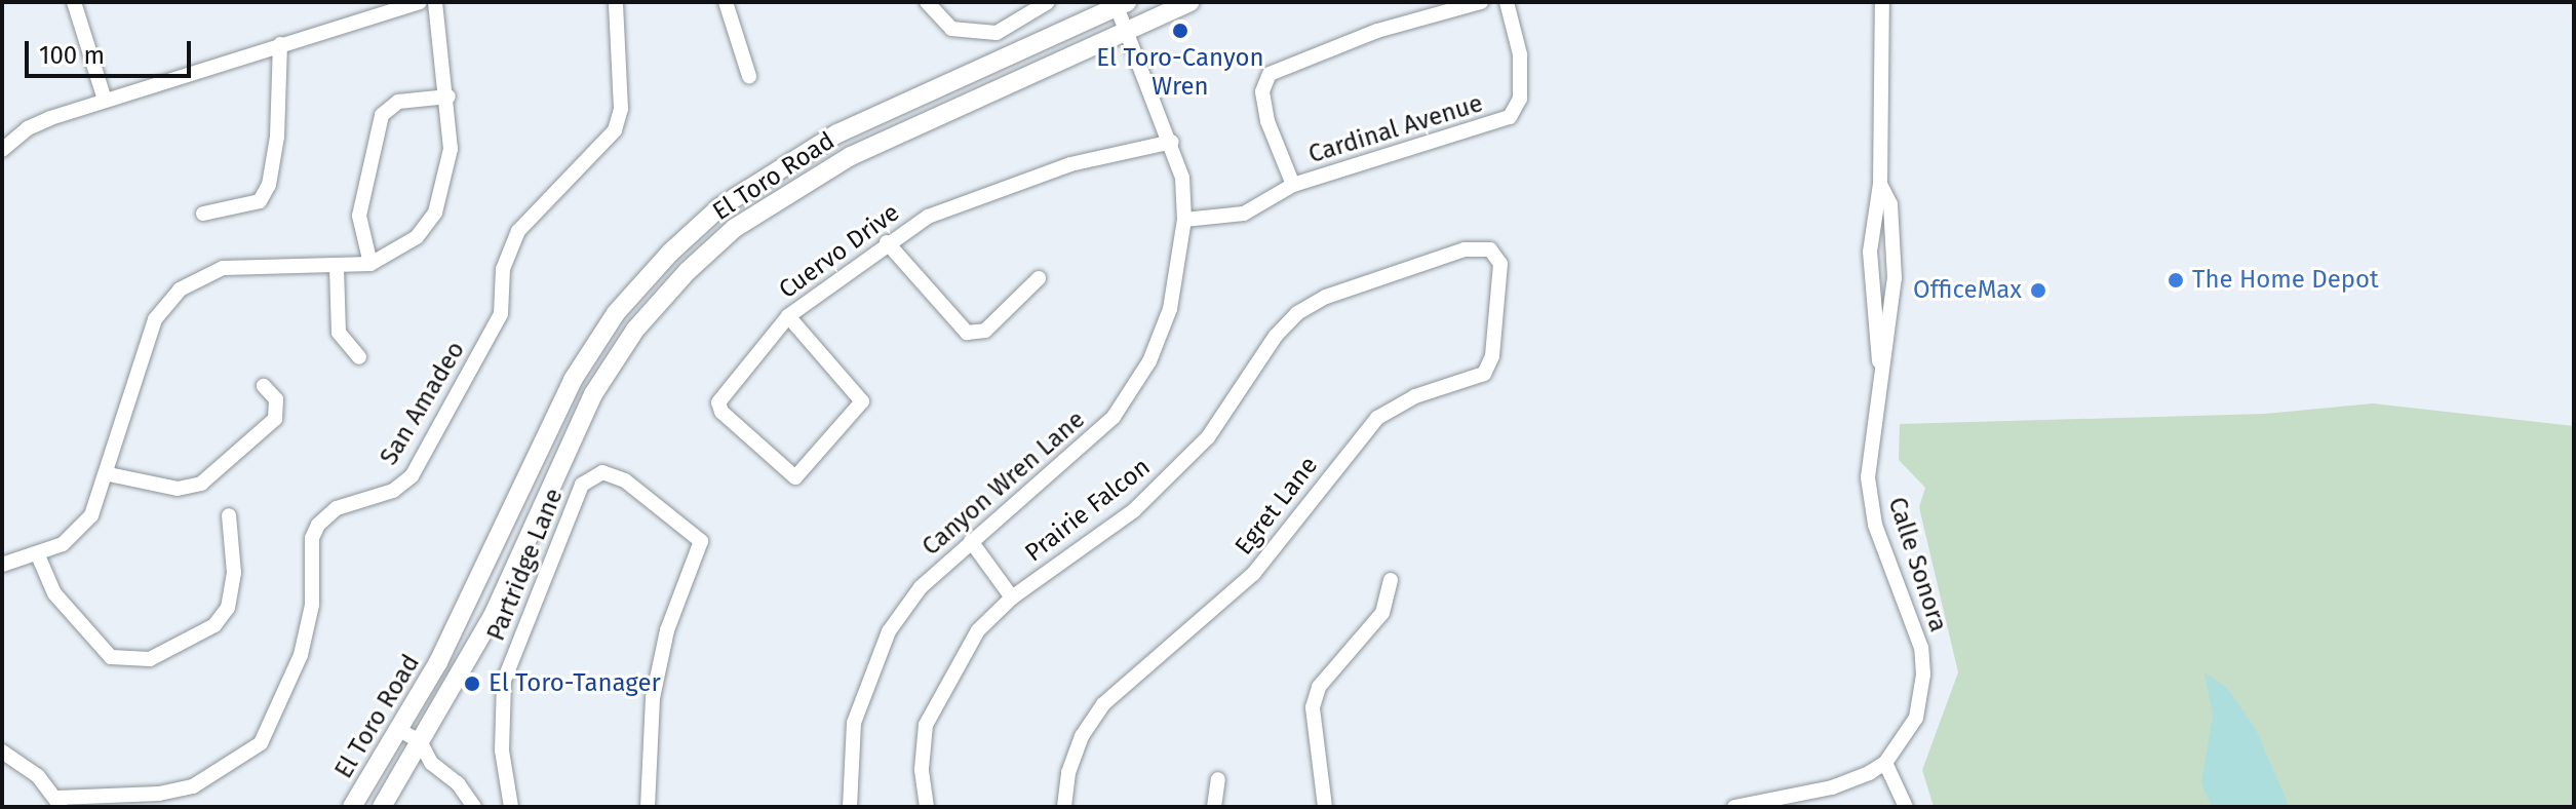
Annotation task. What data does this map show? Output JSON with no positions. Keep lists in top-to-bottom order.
{
  "streets": {
    "main road": ["El Toro Road"],
    "street": [
      "Cardinal Avenue",
      "Cuervo Drive",
      "San Amadeo",
      "Canyon Wren Lane",
      "Egret Lane",
      "Prairie Falcon",
      "Partridge Lane",
      "Calle Sonora"
    ]
  },
  "crossings": [
    ["Cardinal Avenue", "Canyon Wren Lane"],
    ["El Toro Road", "Canyon Wren Lane"],
    ["Cuervo Drive", "Canyon Wren Lane"],
    ["Egret Lane", "Prairie Falcon"]
  ],
  "places": [
    "El Toro-Canyon Wren",
    "The Home Depot",
    "OfficeMax",
    "El Toro-Tanager"
  ],
  "scale_bar": "100 m"
}
